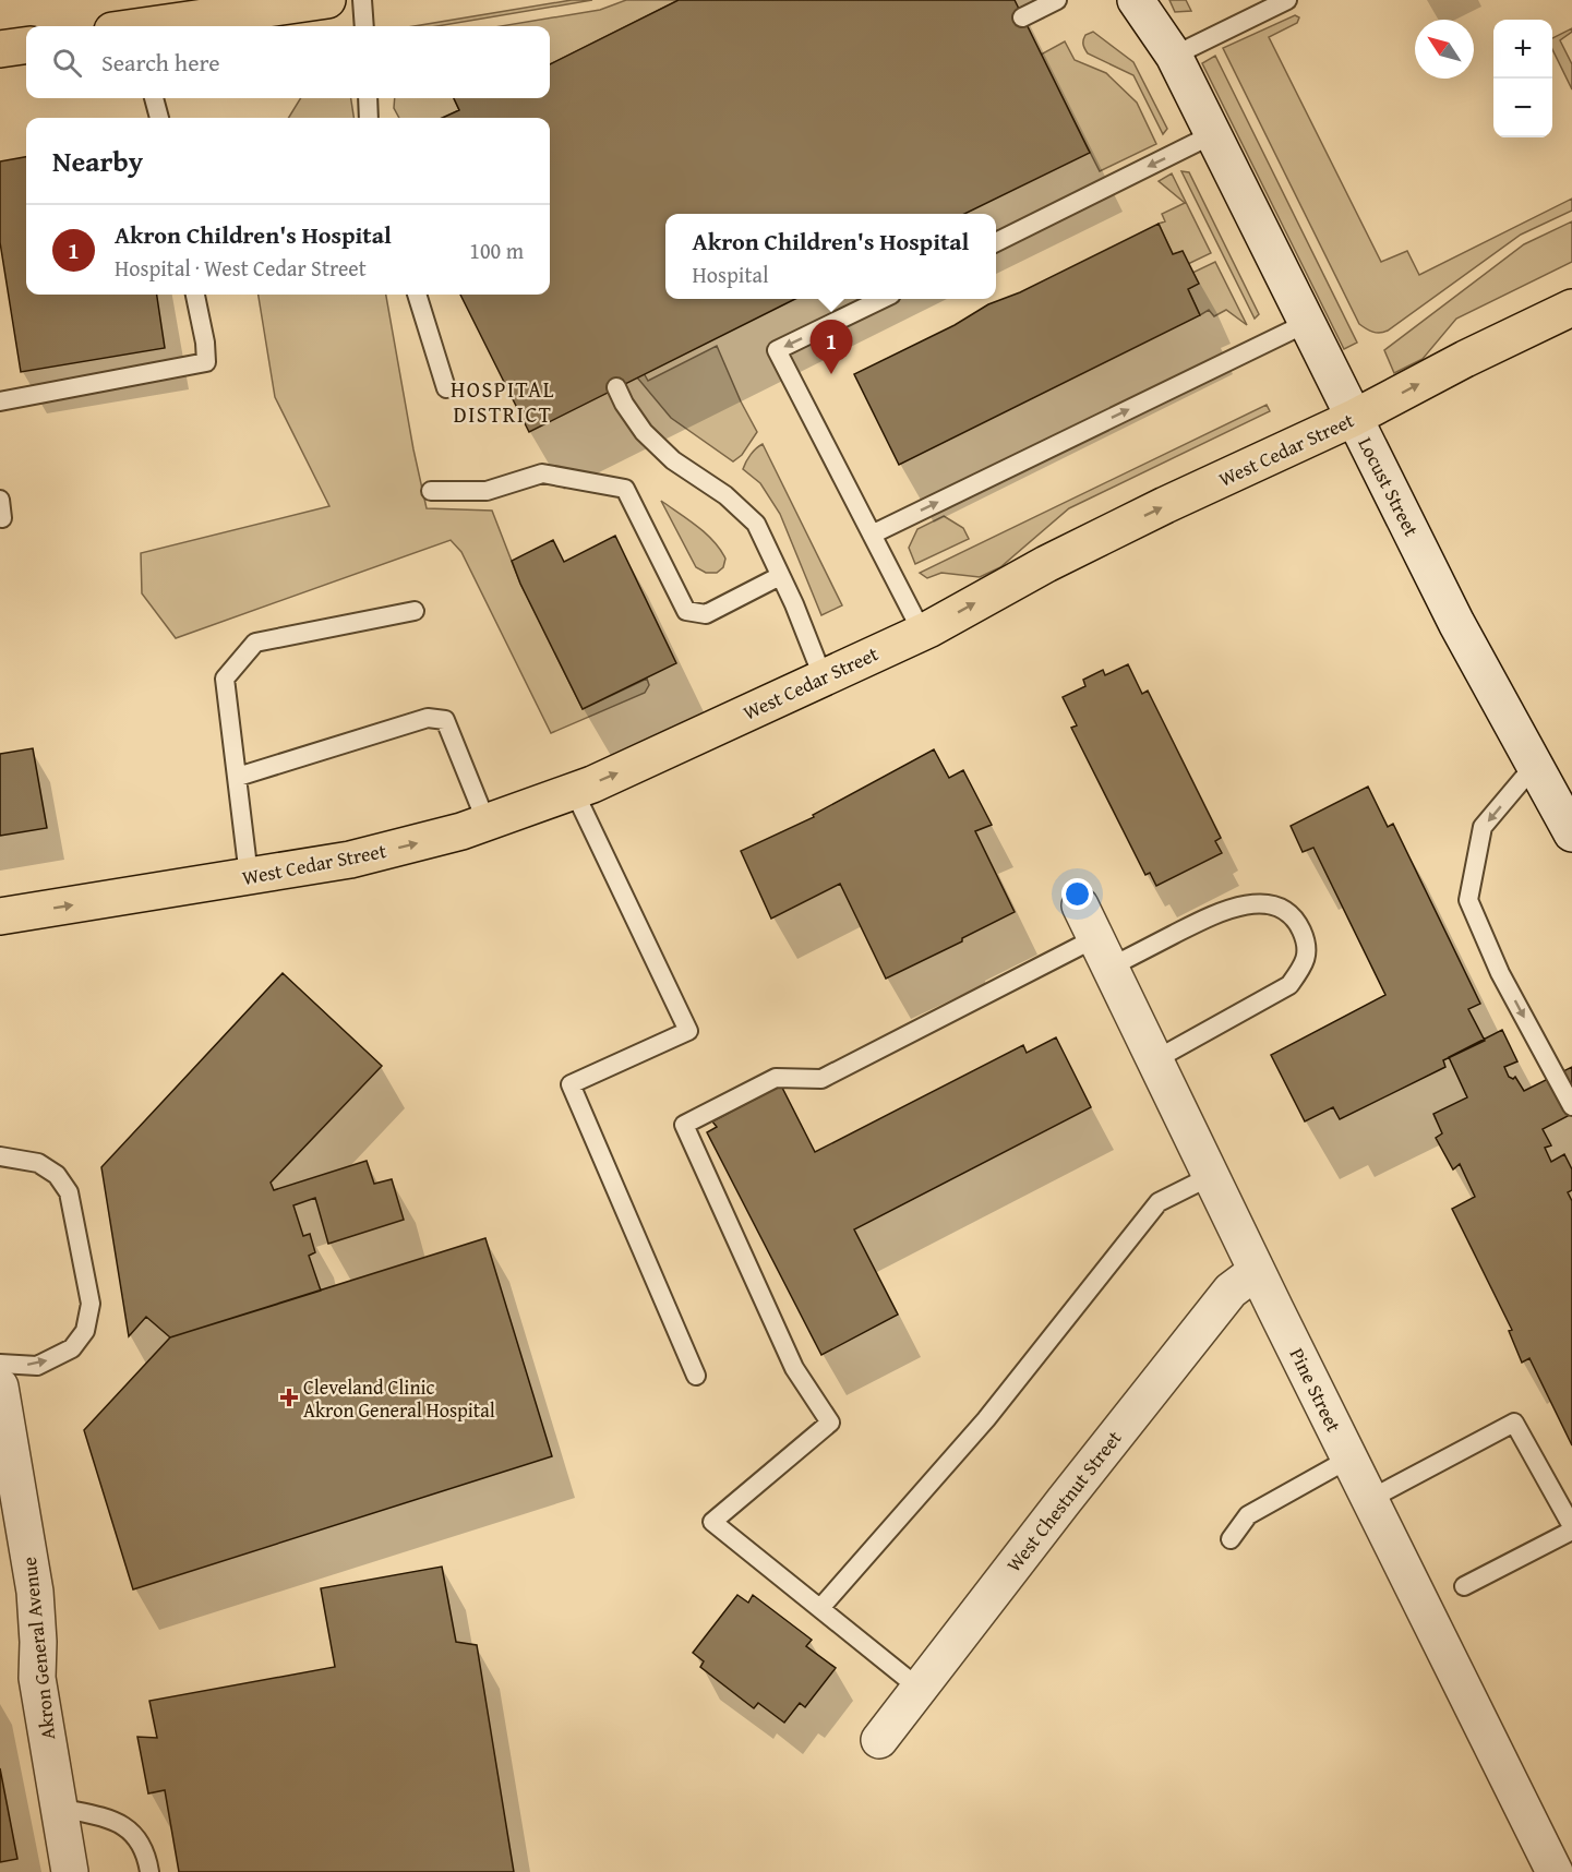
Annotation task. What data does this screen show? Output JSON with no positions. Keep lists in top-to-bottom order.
{
  "streets": {
    "main road": ["West Cedar Street"],
    "street": [
      "Locust Street",
      "Pine Street",
      "West Chestnut Street",
      "Akron General Avenue"
    ]
  },
  "crossings": [
    ["West Cedar Street", "Locust Street"],
    ["Pine Street", "West Chestnut Street"]
  ],
  "one_way": ["West Cedar Street"],
  "districts": ["HOSPITAL DISTRICT"],
  "places": {
    "health": ["Cleveland Clinic Akron General Hospital"]
  },
  "north": "top left",
  "page": {
    "map_buttons": ["+", "−"],
    "search": "Search here",
    "heading": "Nearby",
    "list": [
      {
        "mark": "1",
        "name": "Akron Children's Hospital",
        "note": "Hospital · West Cedar Street",
        "value": "100 m"
      }
    ],
    "popup": ["Akron Children's Hospital", "Hospital"],
    "pins": "1"
  }
}
